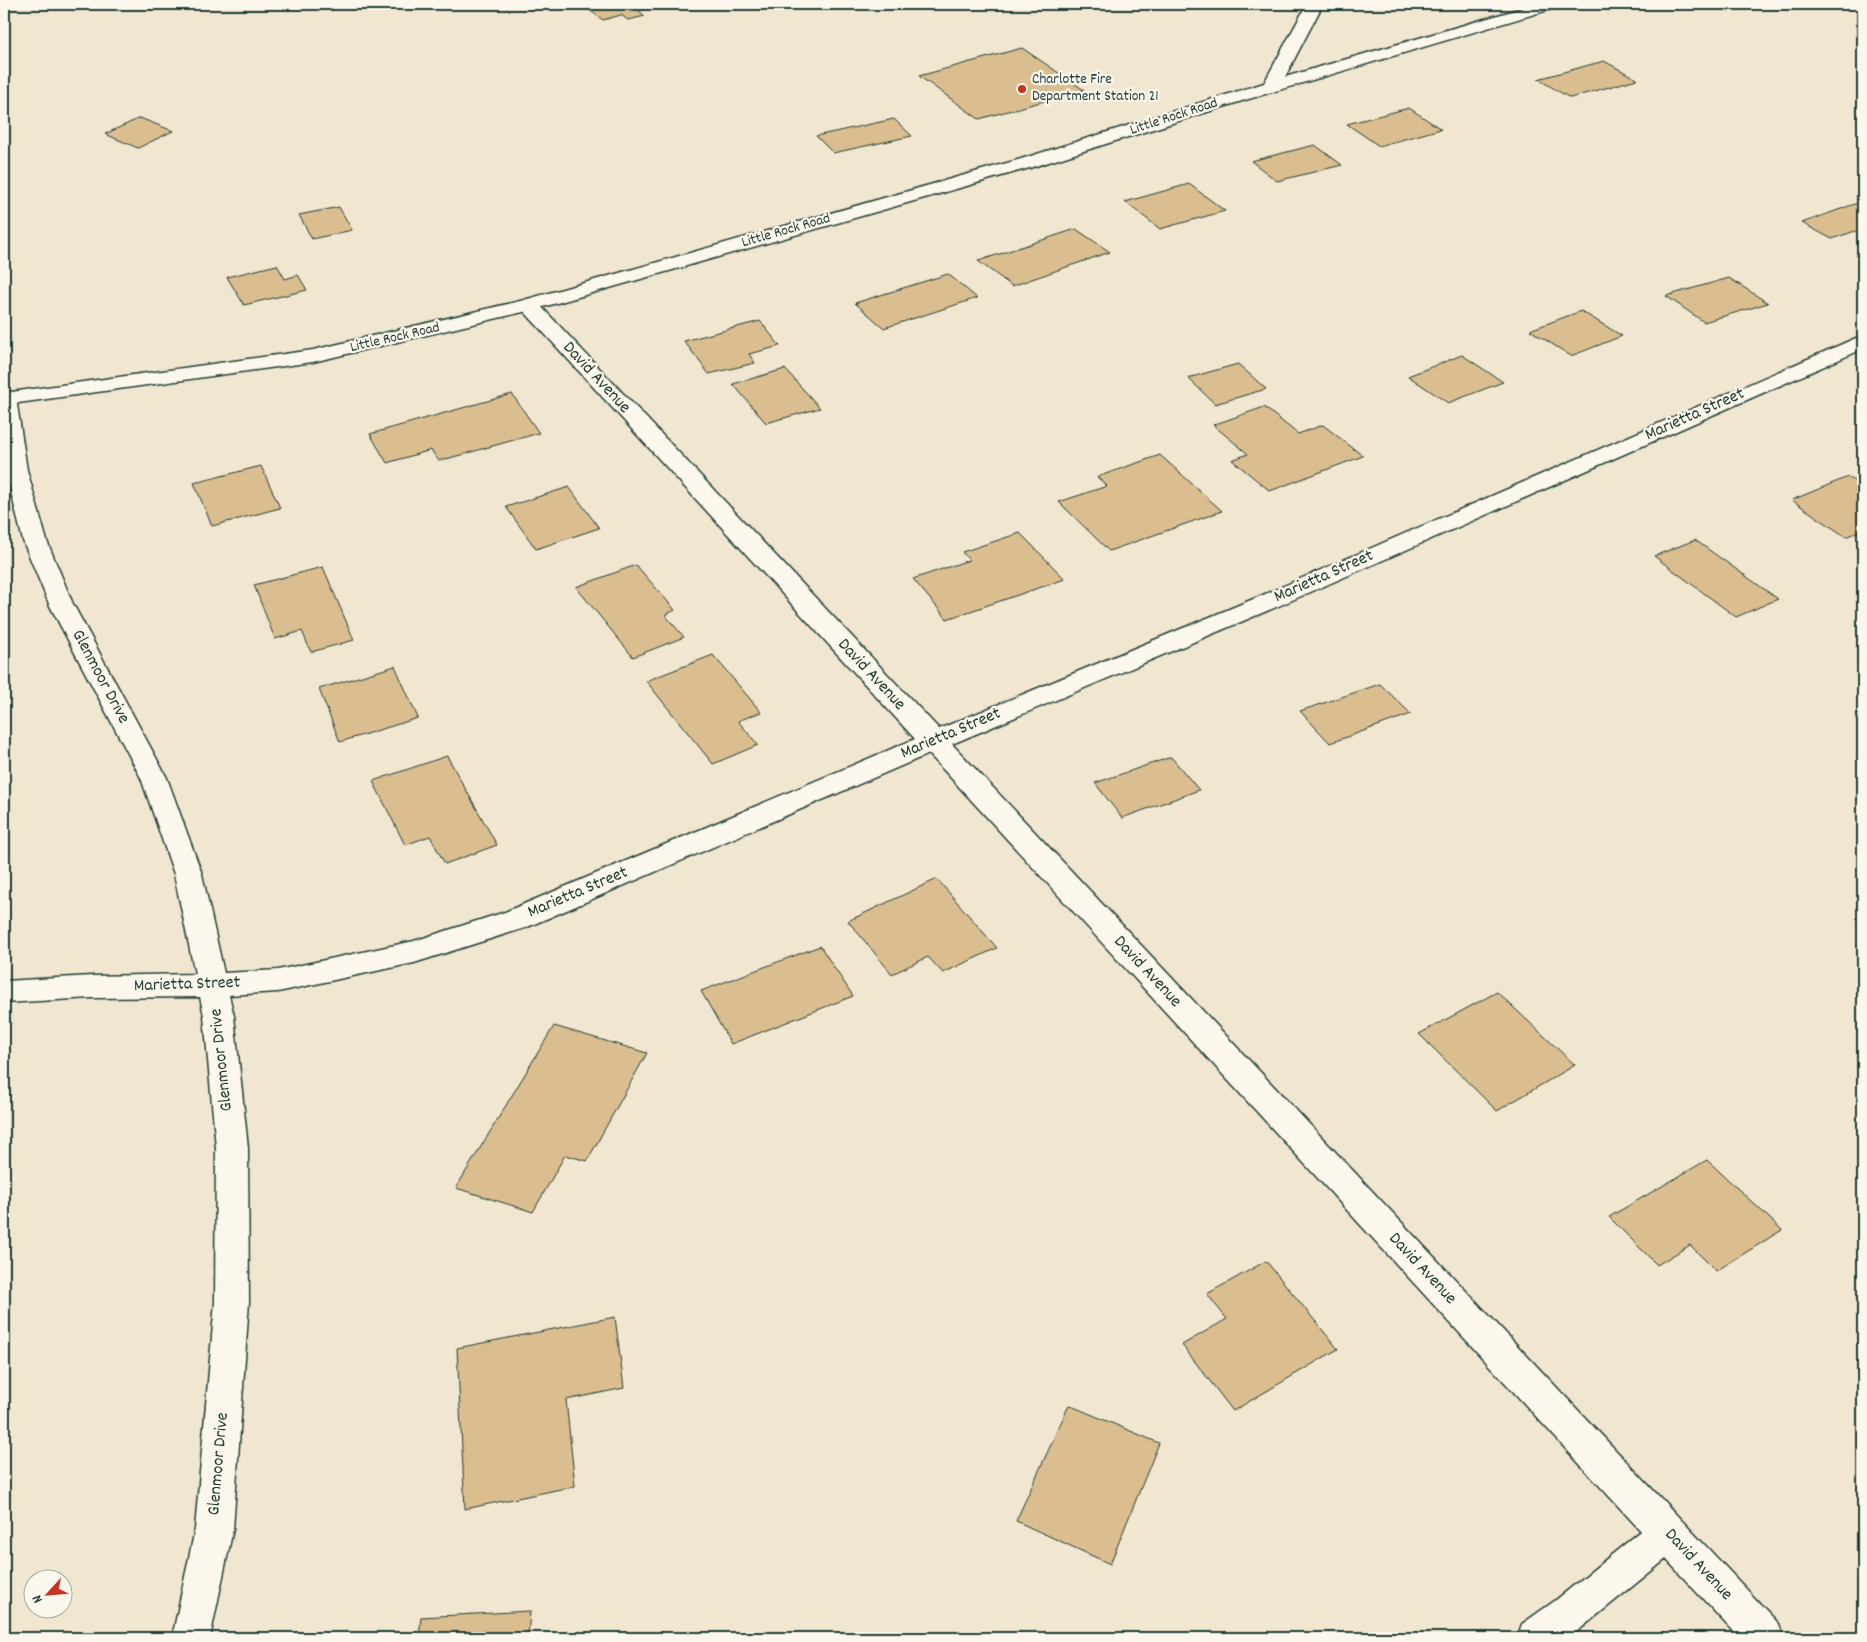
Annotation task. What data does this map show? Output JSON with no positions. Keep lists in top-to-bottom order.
{
  "streets": {
    "street": [
      "Little Rock Road",
      "David Avenue",
      "Marietta Street",
      "Glenmoor Drive"
    ]
  },
  "crossings": [
    ["Little Rock Road", "David Avenue"],
    ["Little Rock Road", "Glenmoor Drive"],
    ["David Avenue", "Marietta Street"],
    ["Marietta Street", "Glenmoor Drive"]
  ],
  "places": ["Charlotte Fire Department Station 21"],
  "north": "bottom left"
}
